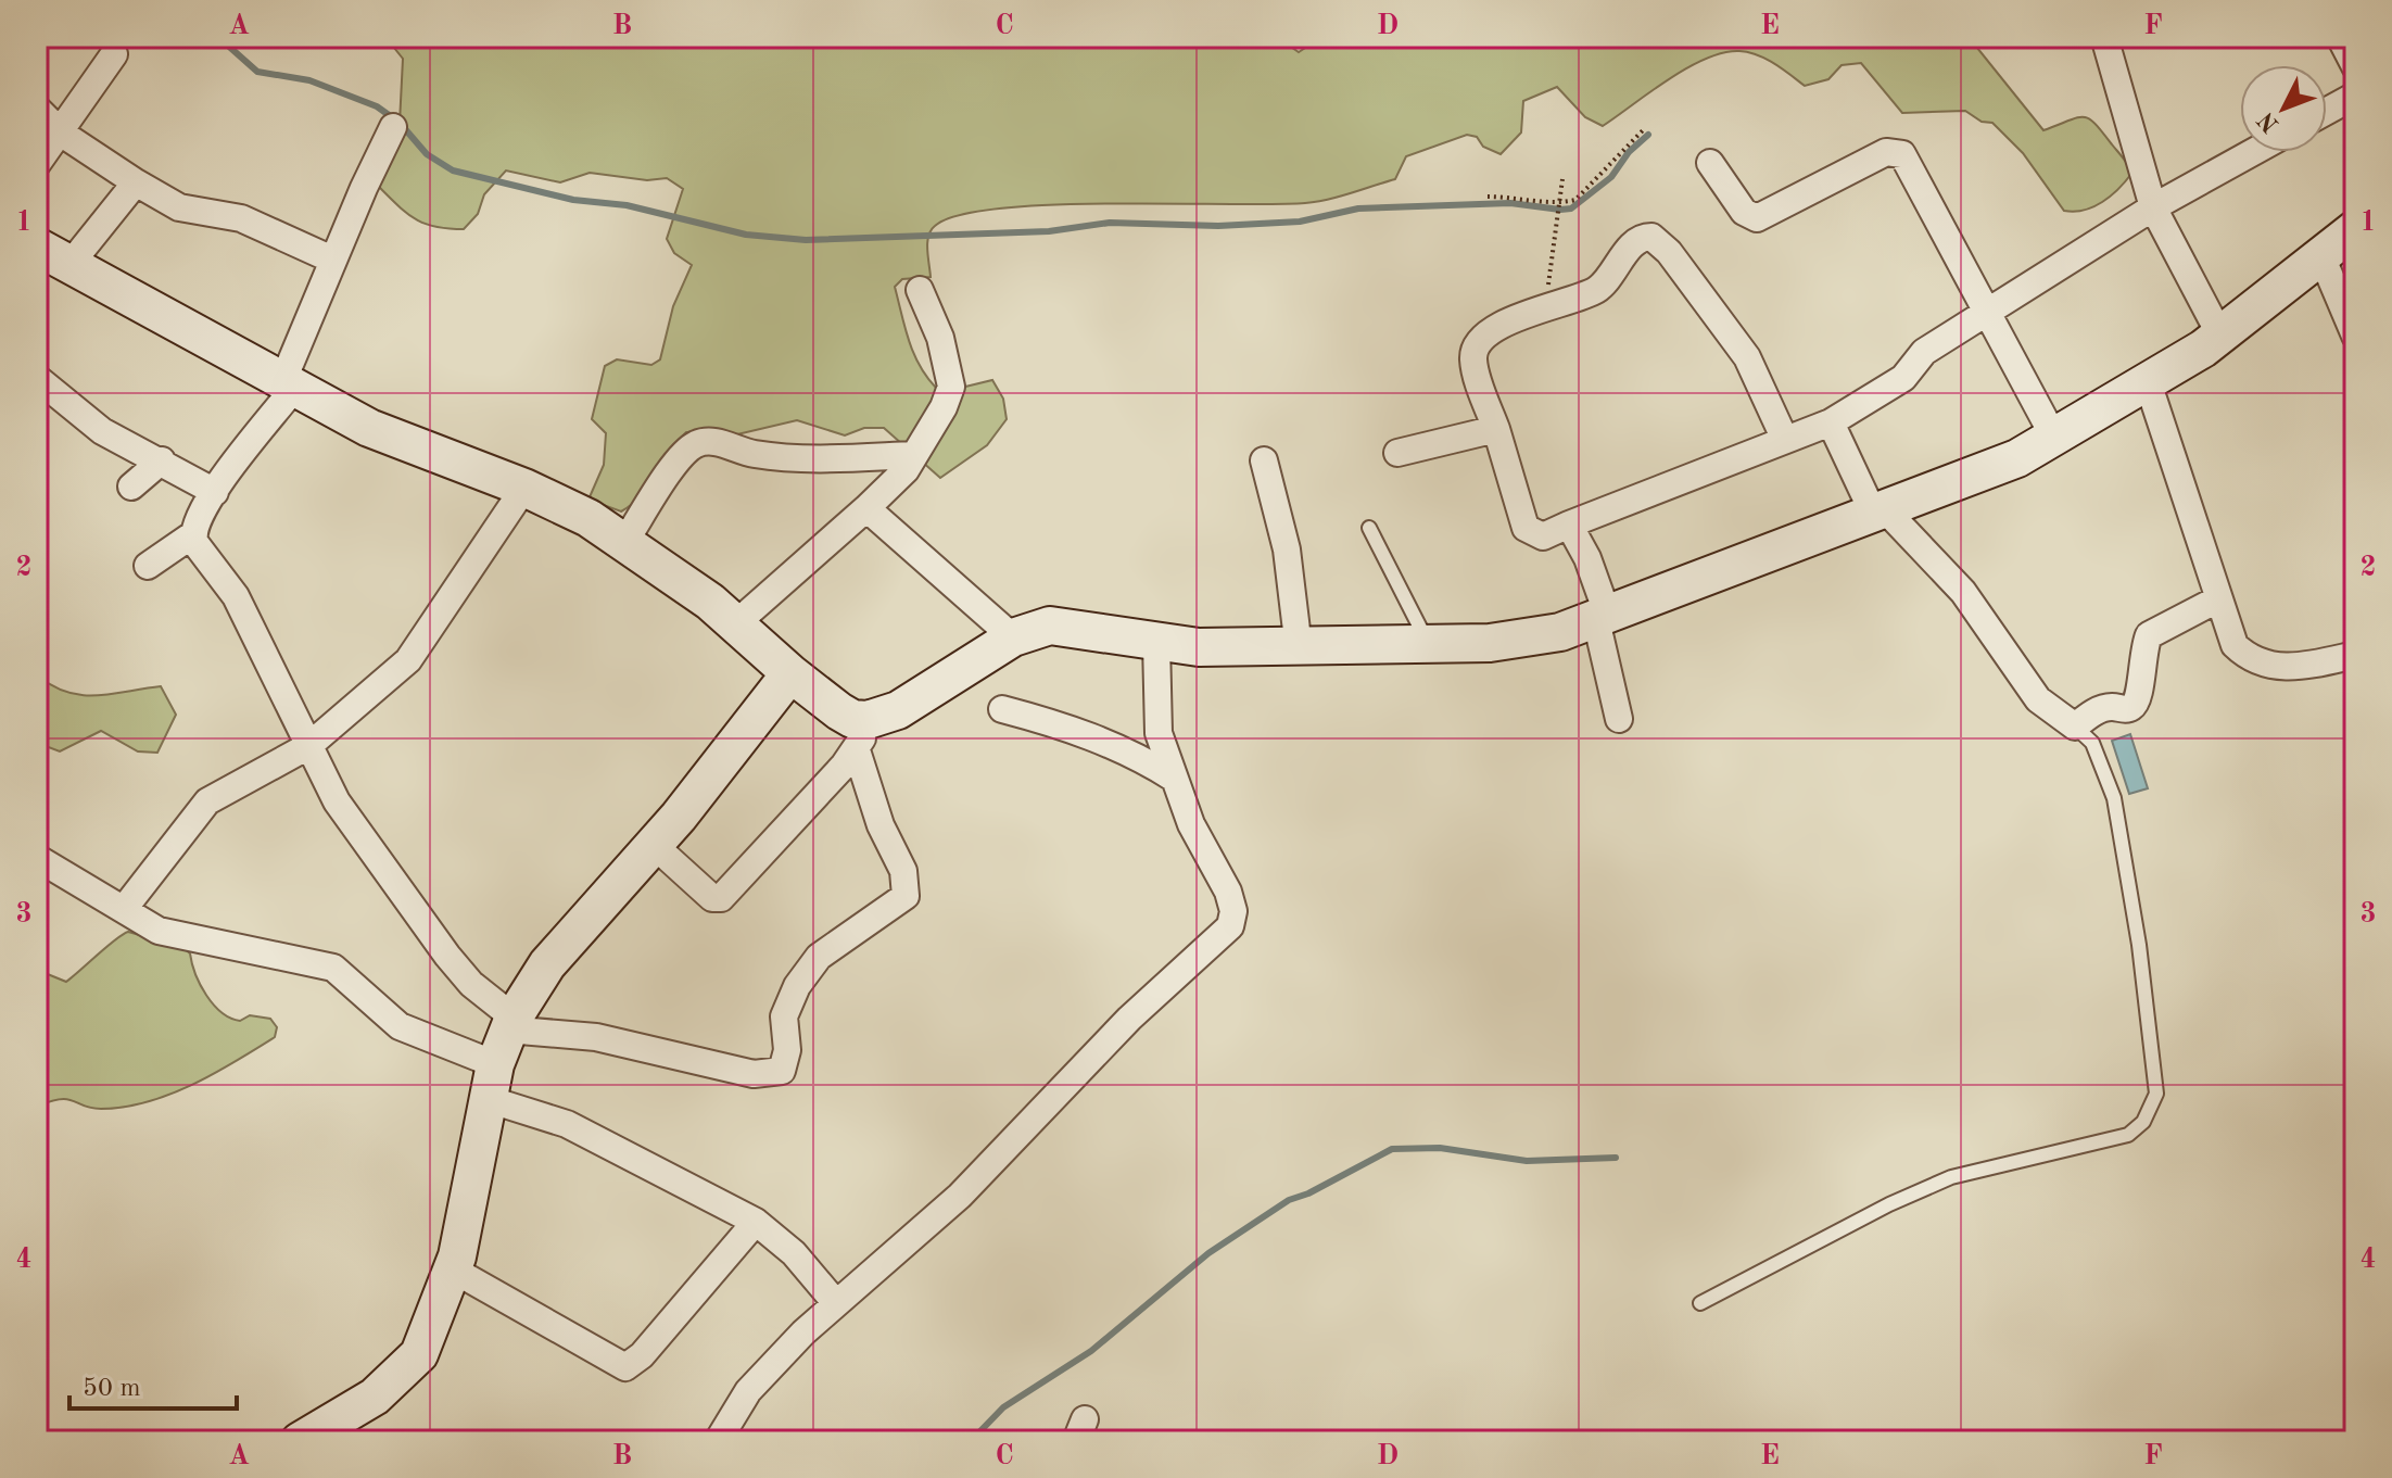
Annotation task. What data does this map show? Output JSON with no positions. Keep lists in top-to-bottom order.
{
  "scale_bar": "50 m",
  "north": "bottom left",
  "grid": {
    "columns": [
      "A",
      "B",
      "C",
      "D",
      "E",
      "F"
    ],
    "rows": [
      "1",
      "2",
      "3",
      "4"
    ]
  }
}
